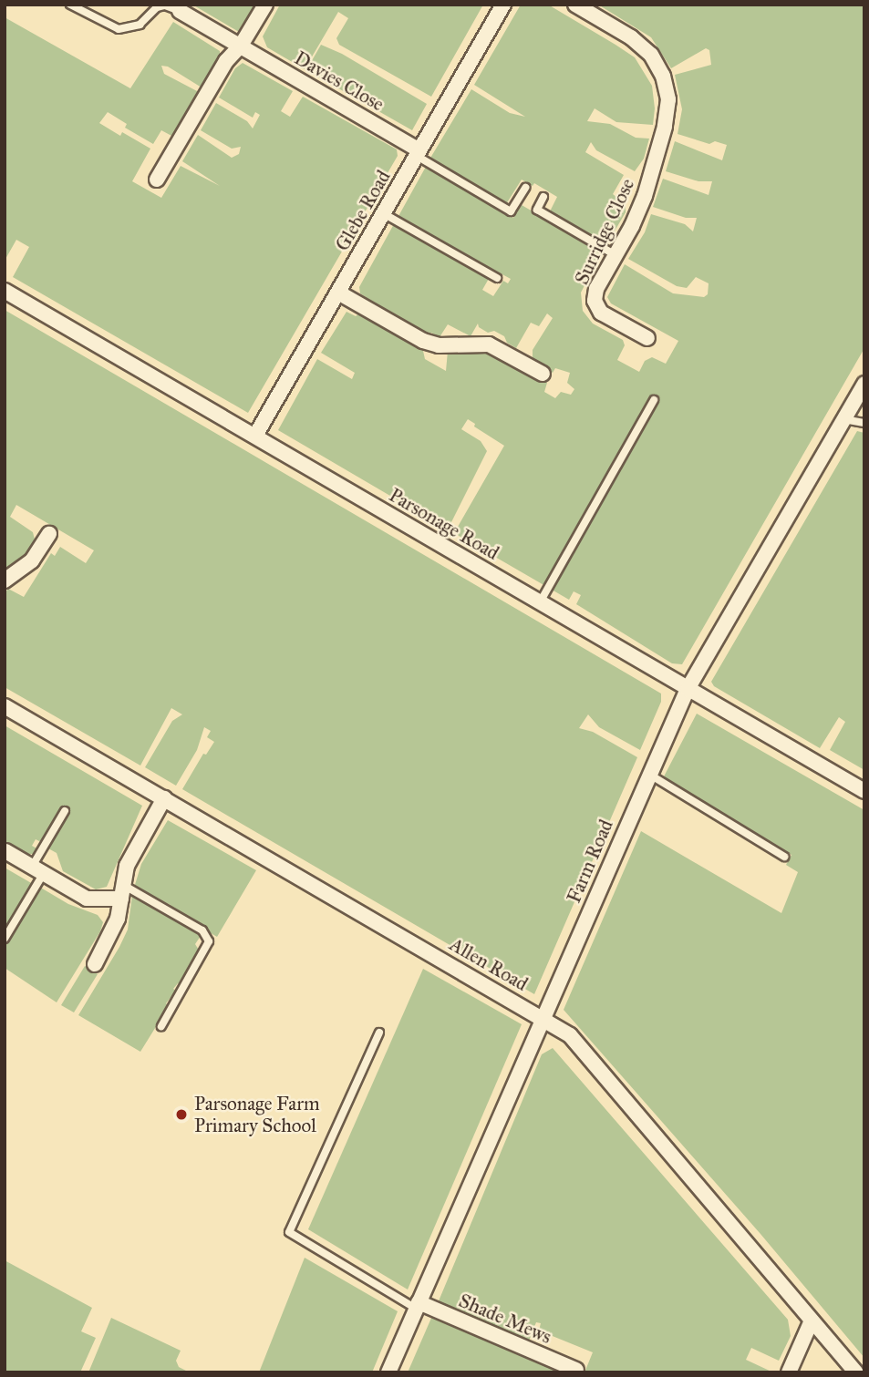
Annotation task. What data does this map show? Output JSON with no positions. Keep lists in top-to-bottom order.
{
  "streets": {
    "street": [
      "Davies Close",
      "Glebe Road",
      "Surridge Close",
      "Parsonage Road",
      "Farm Road",
      "Allen Road",
      "Shade Mews"
    ]
  },
  "crossings": [
    ["Davies Close", "Glebe Road"],
    ["Glebe Road", "Parsonage Road"],
    ["Parsonage Road", "Farm Road"],
    ["Farm Road", "Allen Road"],
    ["Farm Road", "Shade Mews"]
  ],
  "places": ["Parsonage Farm Primary School"]
}
